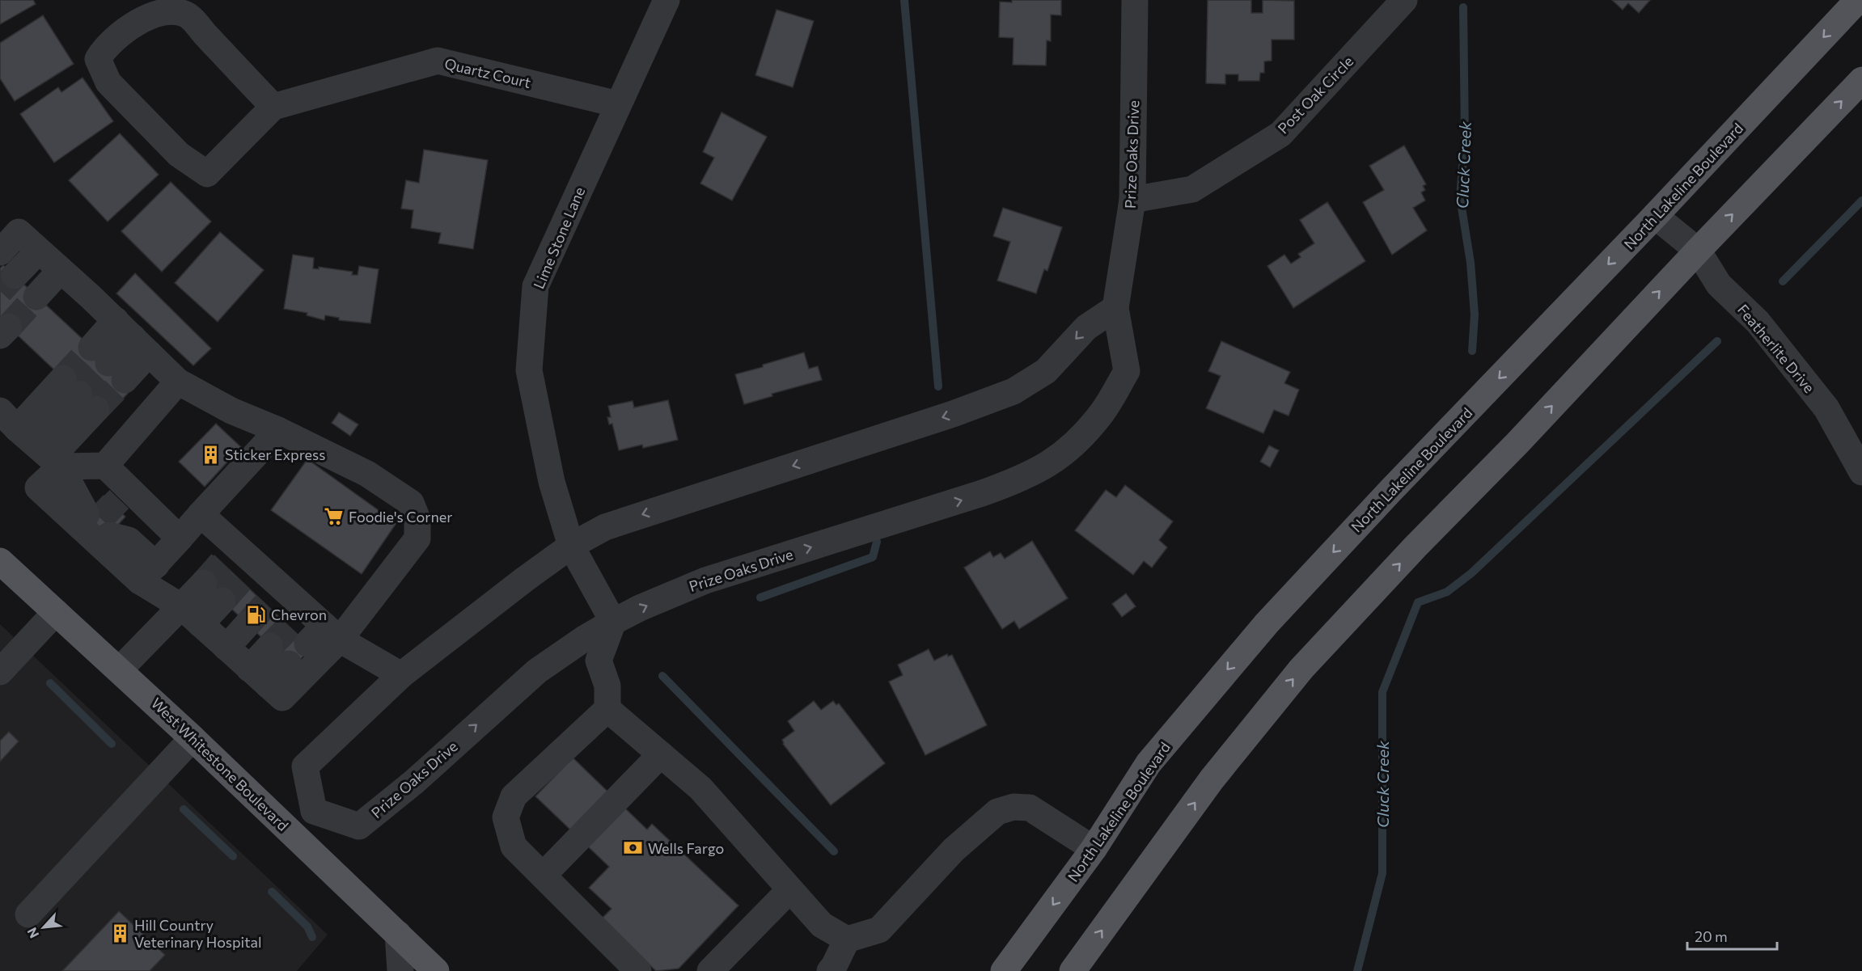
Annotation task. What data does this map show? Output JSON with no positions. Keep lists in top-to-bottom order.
{
  "streets": {
    "main road": ["North Lakeline Boulevard", "West Whitestone Boulevard"],
    "street": [
      "Quartz Court",
      "Post Oak Circle",
      "Prize Oaks Drive",
      "Lime Stone Lane",
      "Featherlite Drive"
    ]
  },
  "crossings": [
    ["Quartz Court", "Lime Stone Lane"],
    ["Post Oak Circle", "Prize Oaks Drive"],
    ["Prize Oaks Drive", "Lime Stone Lane"],
    ["North Lakeline Boulevard", "Featherlite Drive"]
  ],
  "water": ["Cluck Creek"],
  "places": {
    "building": ["Sticker Express", "Hill Country Veterinary Hospital"],
    "supermarket": ["Foodie's Corner"],
    "fuel station": ["Chevron"],
    "bank": ["Wells Fargo"]
  },
  "scale_bar": "20 m",
  "north": "bottom left"
}
